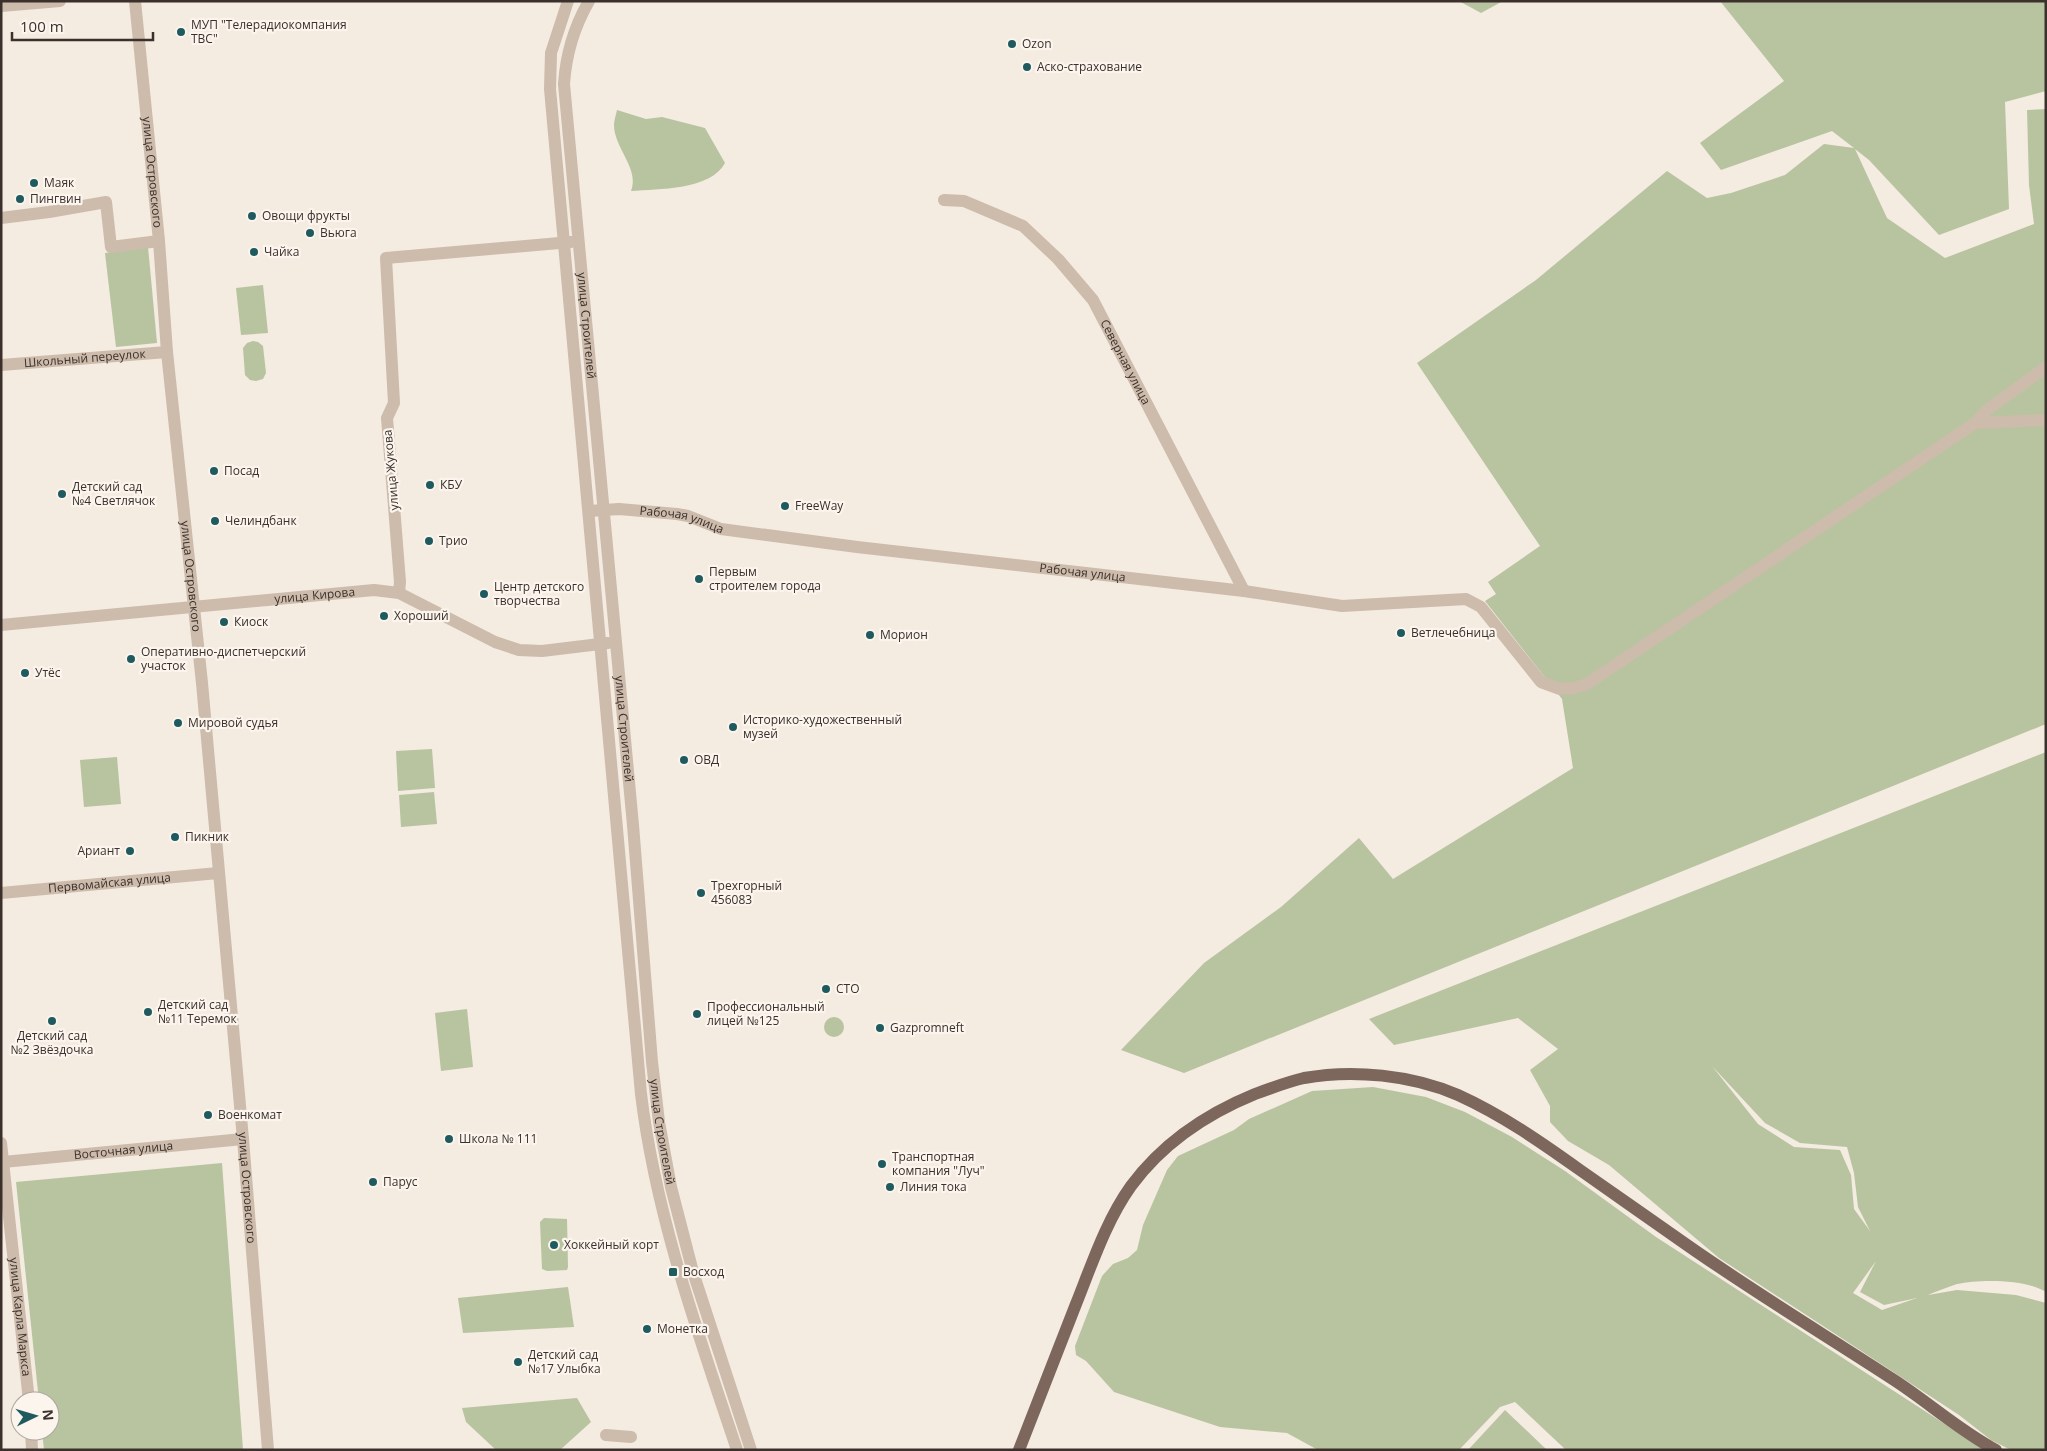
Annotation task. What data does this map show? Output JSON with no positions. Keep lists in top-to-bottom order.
{
  "streets": {
    "street": [
      "улица Островского",
      "улица Строителей",
      "Школьный переулок",
      "Северная улица",
      "улица Жукова",
      "Рабочая улица",
      "улица Кирова",
      "Первомайская улица",
      "Восточная улица",
      "улица Карла Маркса"
    ]
  },
  "crossings": [
    ["улица Островского", "Школьный переулок"],
    ["улица Островского", "улица Кирова"],
    ["улица Островского", "Первомайская улица"],
    ["улица Островского", "Восточная улица"],
    ["улица Строителей", "улица Жукова"],
    ["улица Строителей", "Рабочая улица"],
    ["улица Строителей", "улица Кирова"],
    ["Северная улица", "Рабочая улица"],
    ["улица Жукова", "улица Кирова"],
    ["Восточная улица", "улица Карла Маркса"]
  ],
  "places": {
    "other": [
      "МУП \"Телерадиокомпания ТВС\"",
      "Ozon",
      "Аско-страхование",
      "Маяк",
      "Пингвин",
      "Овощи фрукты",
      "Вьюга",
      "Чайка",
      "Посад",
      "КБУ",
      "Детский сад №4 Светлячок",
      "FreeWay",
      "Челиндбанк",
      "Трио",
      "Первым строителем города",
      "Центр детского творчества",
      "Хороший",
      "Киоск",
      "Ветлечебница",
      "Морион",
      "Оперативно-диспетчерский участок",
      "Утёс",
      "Мировой судья",
      "Историко-художественный музей",
      "ОВД",
      "Пикник",
      "Ариант",
      "Трехгорный 456083",
      "СТО",
      "Детский сад №11 Теремок",
      "Профессиональный лицей №125",
      "Детский сад №2 Звёздочка",
      "Gazpromneft",
      "Военкомат",
      "Школа № 111",
      "Транспортная компания \"Луч\"",
      "Парус",
      "Линия тока",
      "Хоккейный корт",
      "Монетка",
      "Детский сад №17 Улыбка"
    ],
    "transit": ["Восход"]
  },
  "scale_bar": "100 m",
  "north": "right"
}
